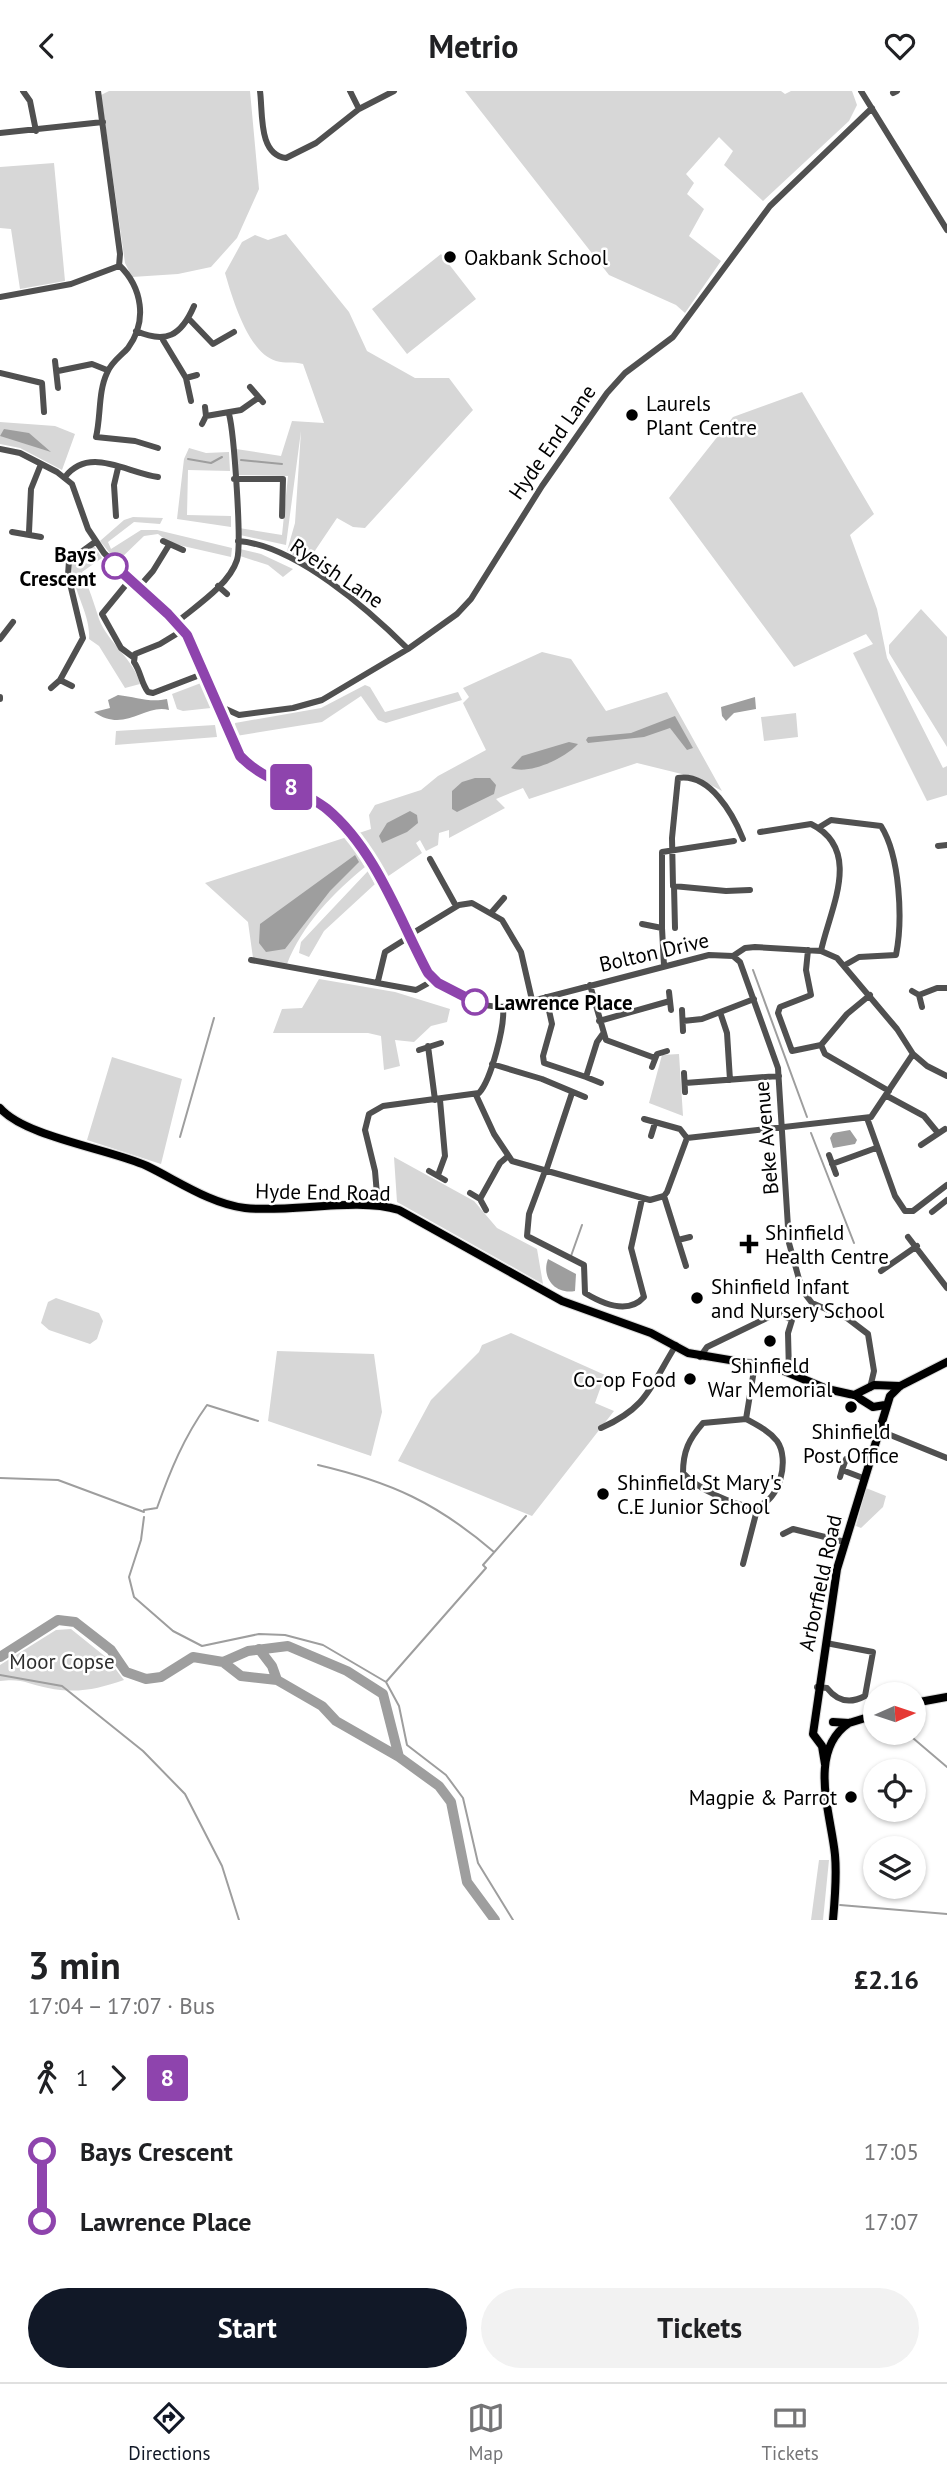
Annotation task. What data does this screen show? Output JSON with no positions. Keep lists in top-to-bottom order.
{
  "streets": {
    "main road": ["Hyde End Road", "Arborfield Road"],
    "street": [
      "Hyde End Lane",
      "Ryeish Lane",
      "Bolton Drive",
      "Beke Avenue"
    ]
  },
  "crossings": [
    ["Hyde End Lane", "Ryeish Lane"],
    ["Bolton Drive", "Beke Avenue"],
    ["Hyde End Road", "Arborfield Road"]
  ],
  "parks": ["Moor Copse"],
  "places": {
    "other": [
      "Oakbank School",
      "Laurels Plant Centre",
      "Bays Crescent",
      "Lawrence Place",
      "Shinfield Infant and Nursery School",
      "Shinfield War Memorial",
      "Co-op Food",
      "Shinfield Post Office",
      "Shinfield St Mary's C.E Junior School",
      "Magpie & Parrot"
    ],
    "health": ["Shinfield Health Centre"]
  },
  "lines": ["bus line 8"],
  "north": "right",
  "page": {
    "header": "Metrio",
    "on_map": "8",
    "heading": ["3 min", "17:04 – 17:07 · Bus", "£2.16"],
    "legs": ["1", "8"],
    "list": [
      {
        "name": "Bays Crescent",
        "value": "17:05"
      },
      {
        "name": "Lawrence Place",
        "value": "17:07"
      }
    ],
    "buttons": ["Start", "Tickets"],
    "tabs": ["Directions", "Map", "Tickets"]
  }
}
